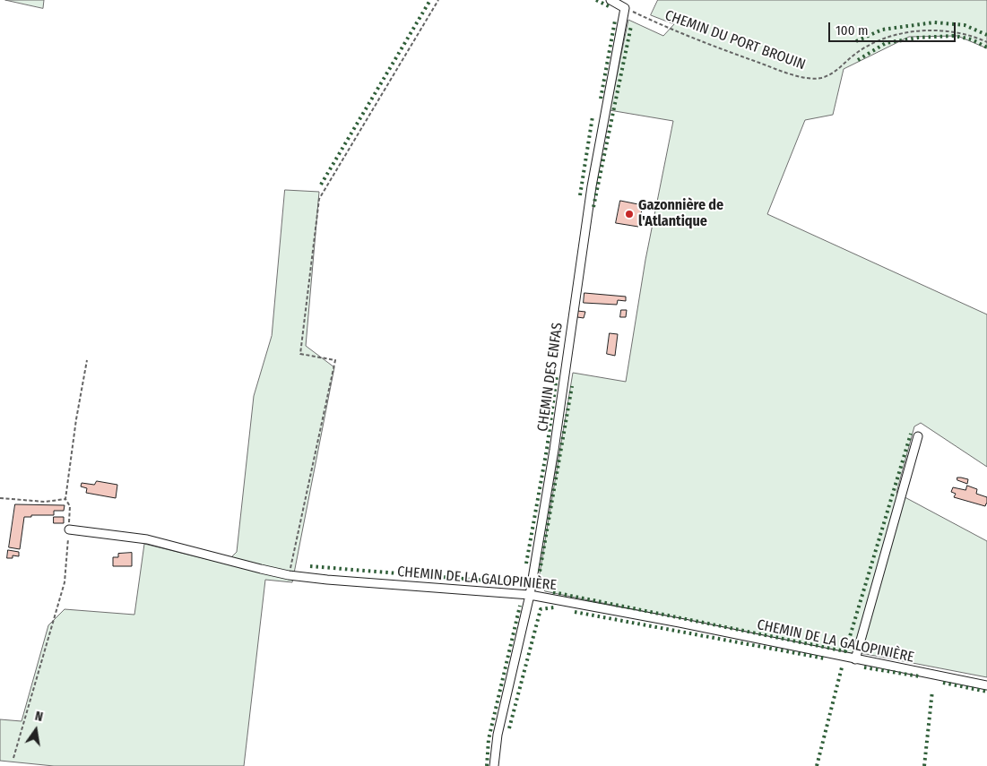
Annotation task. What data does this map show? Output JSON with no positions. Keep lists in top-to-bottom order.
{
  "streets": {
    "street": ["CHEMIN DES ENFAS", "CHEMIN DE LA GALOPINIÈRE"],
    "path": ["CHEMIN DU PORT BROUIN"]
  },
  "crossings": [
    ["CHEMIN DU PORT BROUIN", "CHEMIN DES ENFAS"],
    ["CHEMIN DES ENFAS", "CHEMIN DE LA GALOPINIÈRE"]
  ],
  "places": ["Gazonnière de l'Atlantique"],
  "scale_bar": "100 m",
  "north": "top"
}
